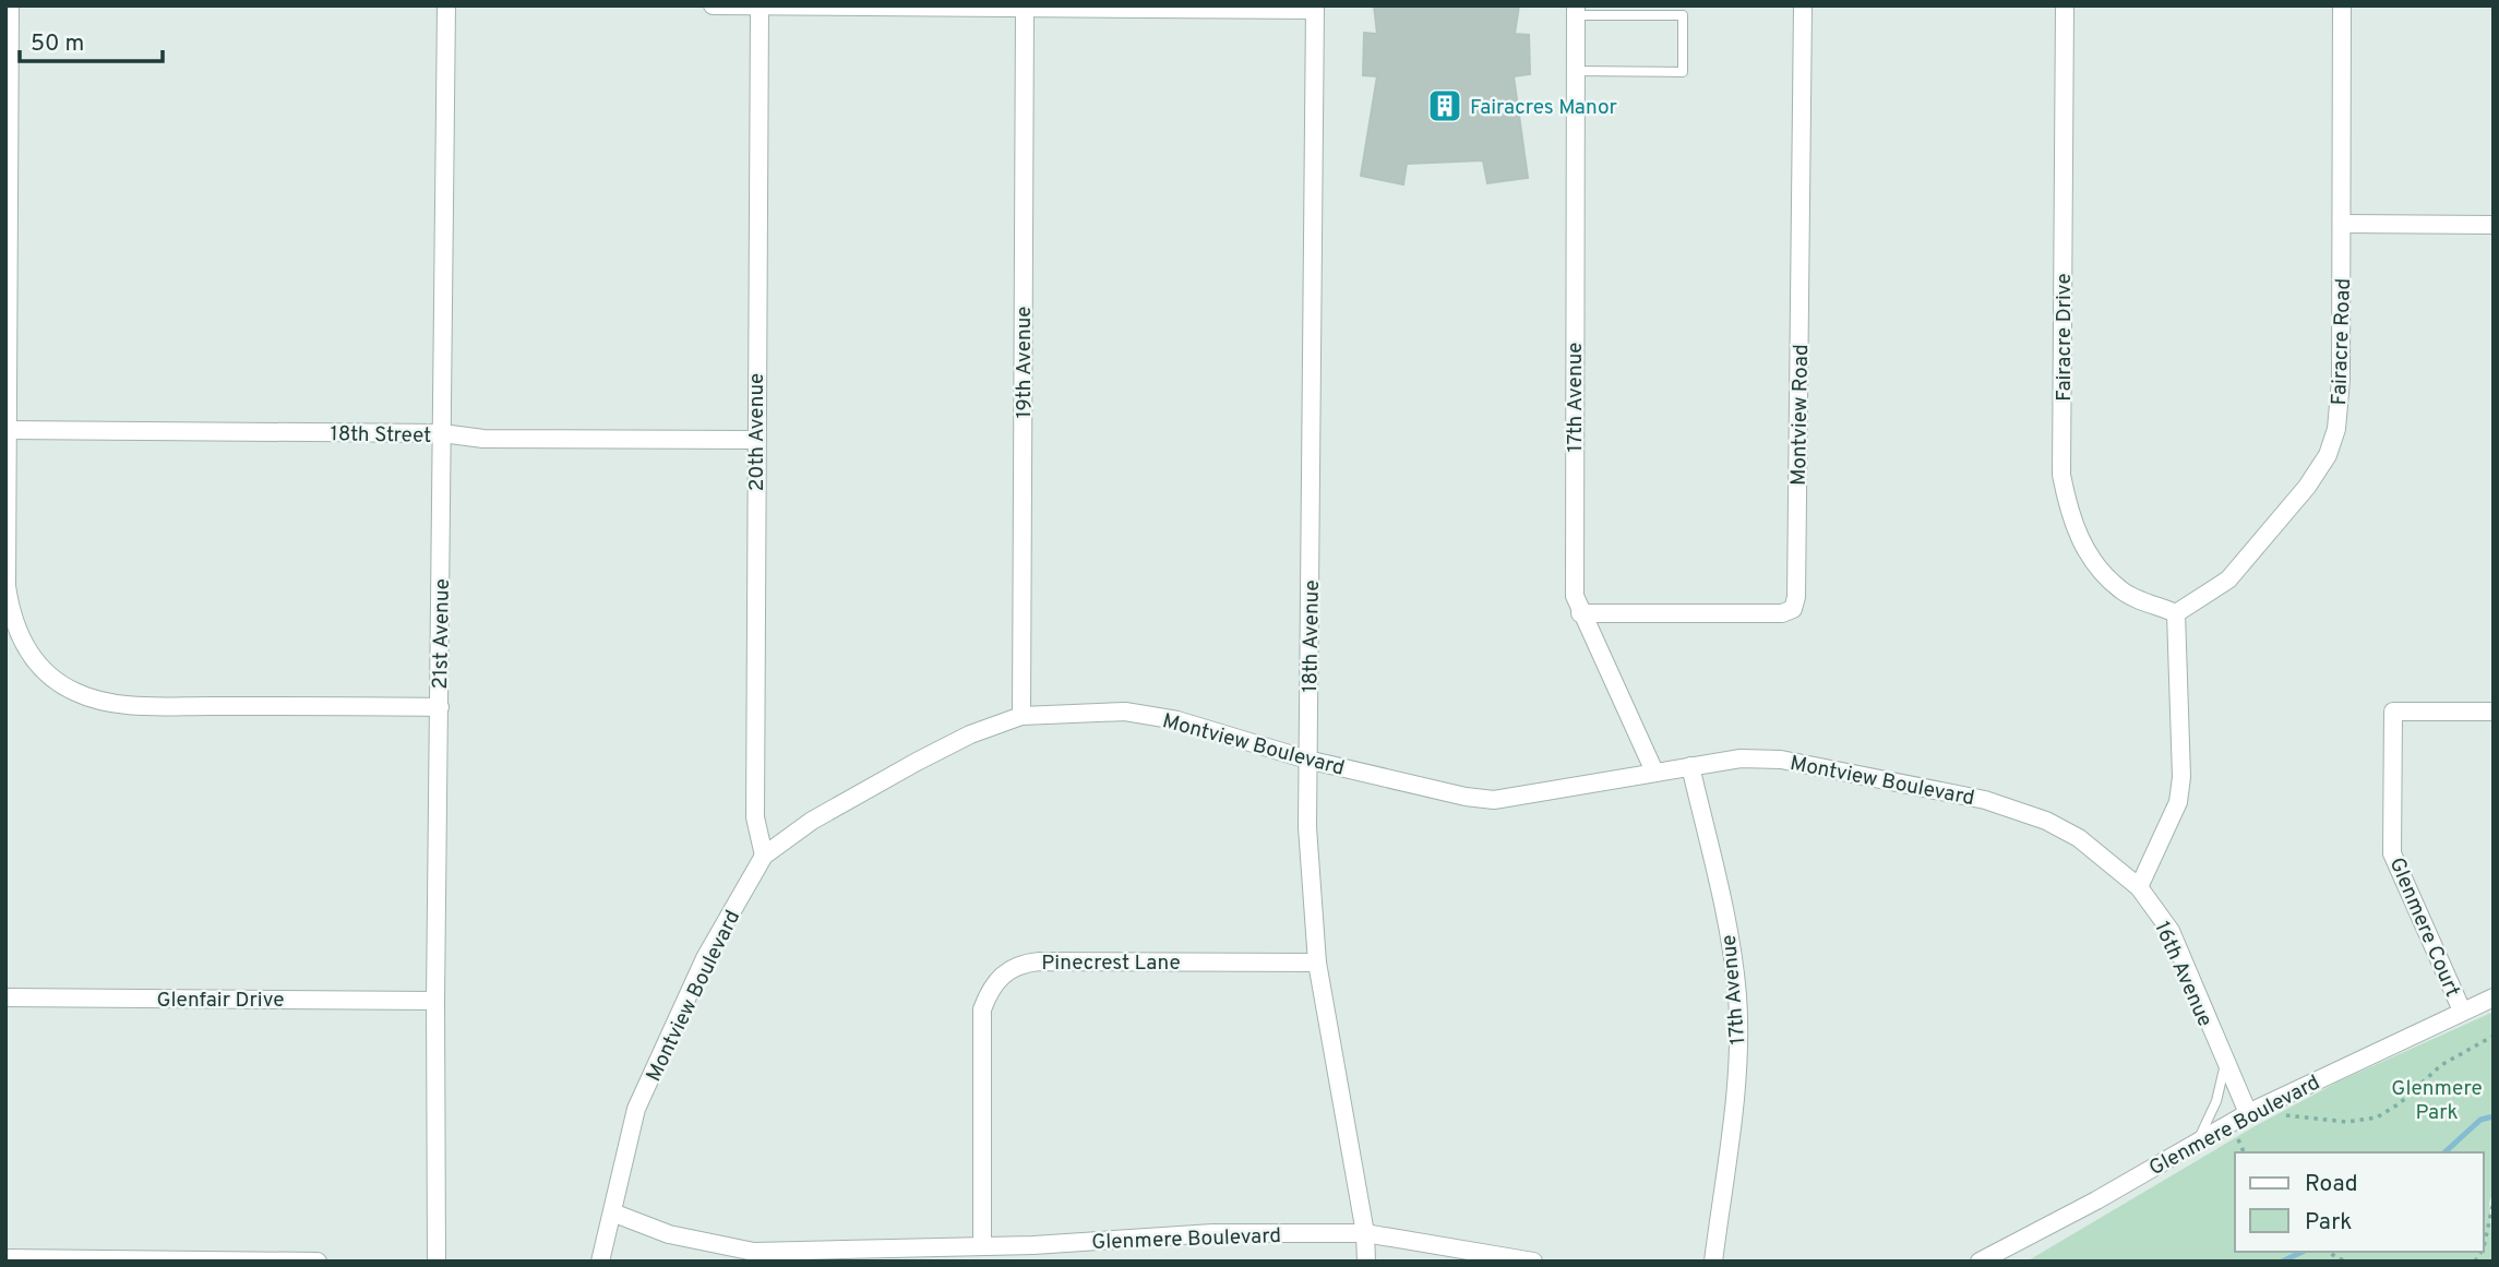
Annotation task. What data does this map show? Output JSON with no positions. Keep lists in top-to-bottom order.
{
  "streets": {
    "street": [
      "Fairacre Drive",
      "Fairacre Road",
      "19th Avenue",
      "17th Avenue",
      "Montview Road",
      "20th Avenue",
      "18th Street",
      "21st Avenue",
      "18th Avenue",
      "Montview Boulevard",
      "Glenmere Court",
      "Pinecrest Lane",
      "16th Avenue",
      "Glenfair Drive",
      "Glenmere Boulevard"
    ]
  },
  "crossings": [
    ["Fairacre Drive", "Fairacre Road"],
    ["19th Avenue", "Montview Boulevard"],
    ["17th Avenue", "Montview Road"],
    ["17th Avenue", "Montview Boulevard"],
    ["20th Avenue", "18th Street"],
    ["20th Avenue", "Montview Boulevard"],
    ["18th Street", "21st Avenue"],
    ["21st Avenue", "Glenfair Drive"],
    ["18th Avenue", "Montview Boulevard"],
    ["18th Avenue", "Pinecrest Lane"],
    ["18th Avenue", "Glenmere Boulevard"],
    ["Montview Boulevard", "16th Avenue"],
    ["Montview Boulevard", "Glenmere Boulevard"],
    ["Glenmere Court", "Glenmere Boulevard"],
    ["Pinecrest Lane", "Glenmere Boulevard"],
    ["16th Avenue", "Glenmere Boulevard"]
  ],
  "parks": ["Glenmere Park"],
  "places": {
    "building": ["Fairacres Manor"]
  },
  "legend": ["Road", "Park"],
  "scale_bar": "50 m"
}
